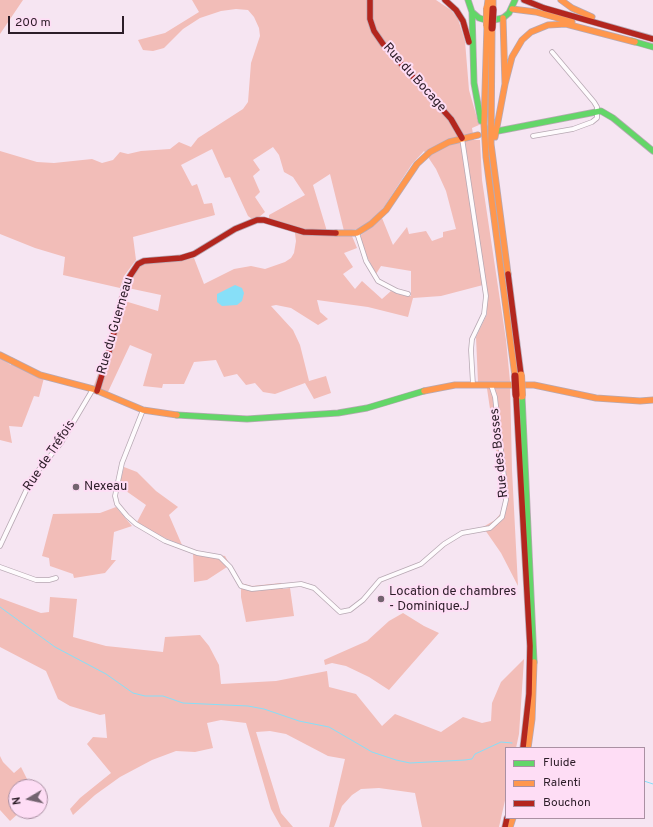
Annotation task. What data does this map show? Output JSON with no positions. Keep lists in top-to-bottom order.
{
  "streets": {
    "main road": ["Rue du Bocage", "Rue du Guerneau"],
    "street": ["Rue des Bosses", "Rue de Tréfois"]
  },
  "crossings": [
    ["Rue du Guerneau", "Rue de Tréfois"]
  ],
  "places": ["Nexeau", "Location de chambres - Dominique.J"],
  "legend": ["Fluide", "Ralenti", "Bouchon"],
  "scale_bar": "200 m",
  "north": "left"
}
